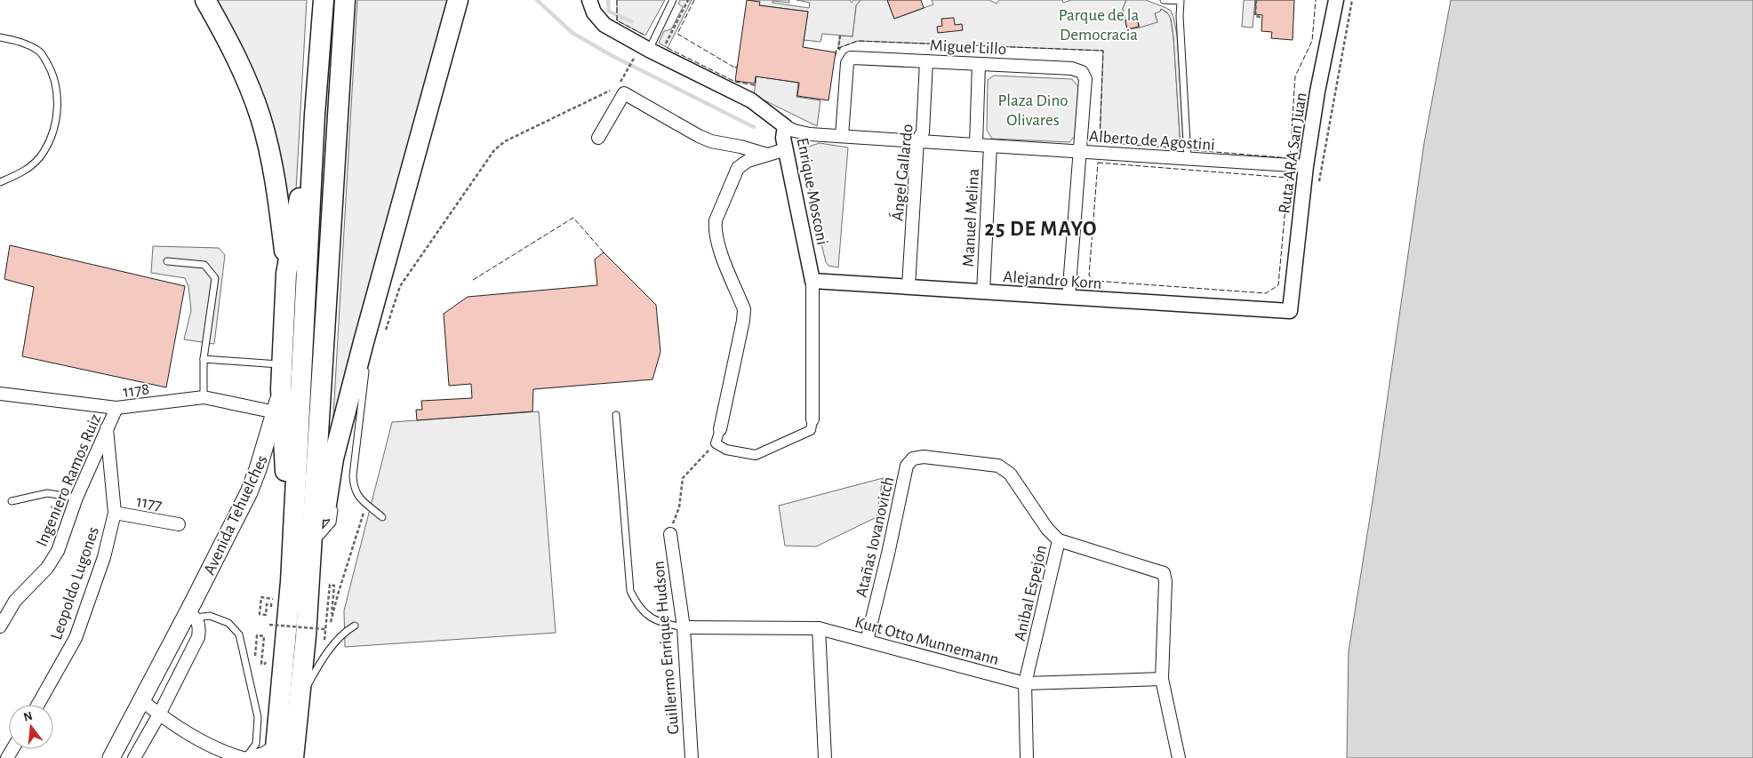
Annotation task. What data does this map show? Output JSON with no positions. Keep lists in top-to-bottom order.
{
  "streets": {
    "main road": ["Avenida Tehuelches"],
    "street": [
      "Miguel Lillo",
      "Alberto de Agostini",
      "Ruta ARA San Juan",
      "Ángel Gallardo",
      "Enrique Mosconi",
      "Manuel Melina",
      "Alejandro Korn",
      "1178",
      "Ingeniero Ramos Ruiz",
      "1177",
      "Atañas Iovanovitch",
      "Leopoldo Lugones",
      "Anibal Espejón",
      "Kurt Otto Munnemann",
      "Guillermo Enrique Hudson"
    ]
  },
  "crossings": [
    ["Miguel Lillo", "Alberto de Agostini"],
    ["Miguel Lillo", "Ángel Gallardo"],
    ["Miguel Lillo", "Manuel Melina"],
    ["Alberto de Agostini", "Ruta ARA San Juan"],
    ["Alberto de Agostini", "Ángel Gallardo"],
    ["Alberto de Agostini", "Enrique Mosconi"],
    ["Alberto de Agostini", "Manuel Melina"],
    ["Ruta ARA San Juan", "Alejandro Korn"],
    ["Ángel Gallardo", "Alejandro Korn"],
    ["Enrique Mosconi", "Alejandro Korn"],
    ["Manuel Melina", "Alejandro Korn"],
    ["1178", "Ingeniero Ramos Ruiz"],
    ["1178", "Avenida Tehuelches"],
    ["Ingeniero Ramos Ruiz", "Leopoldo Lugones"],
    ["1177", "Leopoldo Lugones"],
    ["Atañas Iovanovitch", "Anibal Espejón"],
    ["Atañas Iovanovitch", "Kurt Otto Munnemann"],
    ["Anibal Espejón", "Kurt Otto Munnemann"],
    ["Kurt Otto Munnemann", "Guillermo Enrique Hudson"]
  ],
  "districts": ["25 DE MAYO"],
  "parks": ["Parque de la Democracia", "Plaza Dino Olivares"],
  "north": "top"
}
